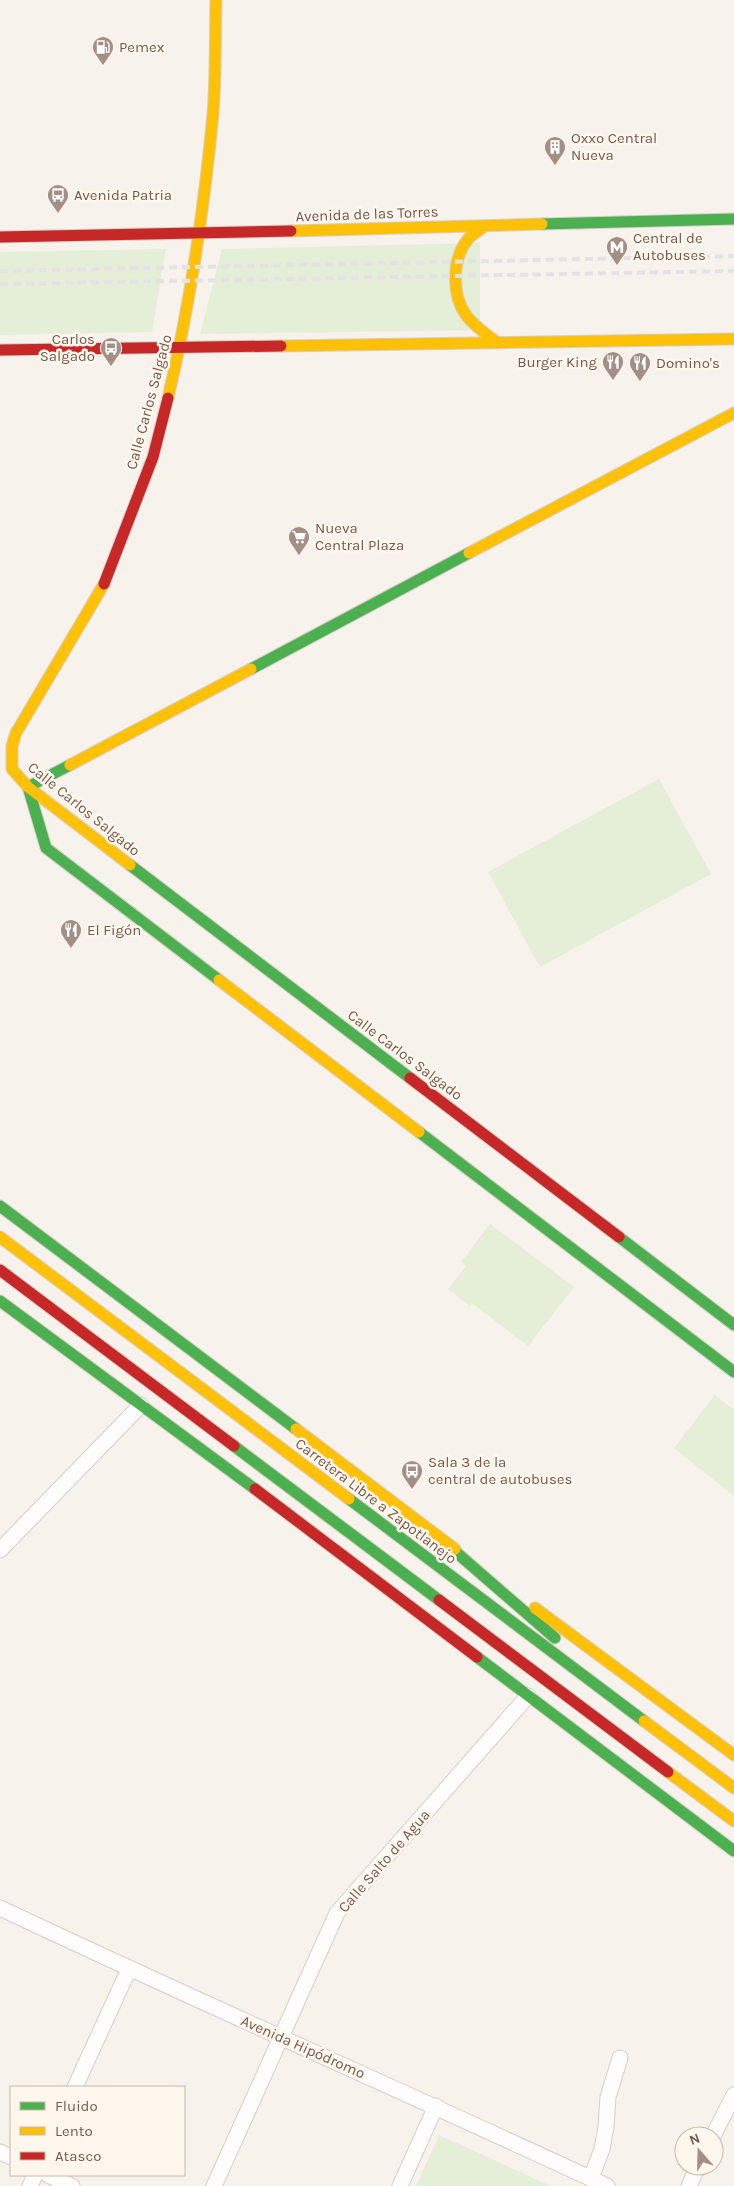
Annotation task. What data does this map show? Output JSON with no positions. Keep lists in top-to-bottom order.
{
  "streets": {
    "street": [
      "Avenida de las Torres",
      "Calle Carlos Salgado",
      "Carretera Libre a Zapotlanejo",
      "Calle Salto de Agua",
      "Avenida Hipódromo"
    ]
  },
  "crossings": [
    ["Avenida de las Torres", "Calle Carlos Salgado"],
    ["Calle Salto de Agua", "Avenida Hipódromo"]
  ],
  "places": {
    "fuel station": ["Pemex"],
    "building": ["Oxxo Central Nueva"],
    "bus stop": ["Avenida Patria", "Carlos Salgado", "Sala 3 de la central de autobuses"],
    "metro station": ["Central de Autobuses"],
    "restaurant": ["Burger King", "Domino's", "El Figón"],
    "supermarket": ["Nueva Central Plaza"]
  },
  "legend": ["Fluido", "Lento", "Atasco"],
  "north": "top"
}
